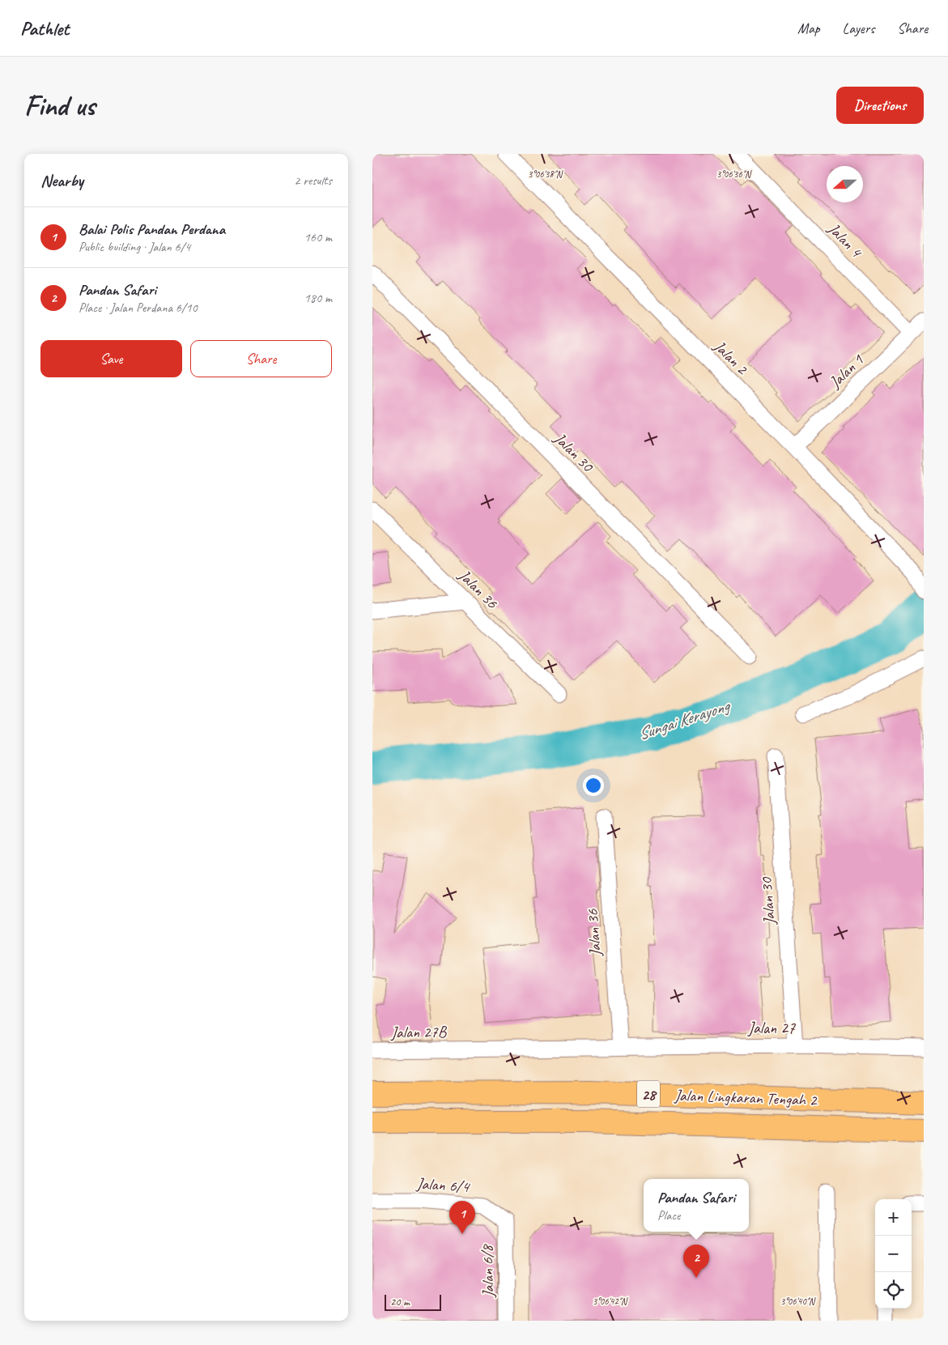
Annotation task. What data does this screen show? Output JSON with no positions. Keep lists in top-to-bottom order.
{
  "streets": {
    "highway": ["28", "Jalan Lingkaran Tengah 2"],
    "street": [
      "Jalan 4",
      "Jalan 2",
      "Jalan 1",
      "Jalan 30",
      "Jalan 36",
      "Jalan 27",
      "Jalan 27B",
      "Jalan 6/4",
      "Jalan 6/8"
    ]
  },
  "crossings": [
    ["Jalan 4", "Jalan 1"],
    ["Jalan 2", "Jalan 1"],
    ["Jalan 30", "Jalan 27"],
    ["Jalan 36", "Jalan 27"],
    ["Jalan 27", "Jalan 27B"],
    ["Jalan 6/4", "Jalan 6/8"]
  ],
  "water": ["Sungai Kerayong"],
  "scale_bar": "20 m",
  "north": "left",
  "page": {
    "header": "Pathlet",
    "nav": ["Map", "Layers", "Share"],
    "buttons": [
      "Directions",
      ["Save", "Share"]
    ],
    "title": "Find us",
    "heading": ["Nearby", "2 results"],
    "list": [
      {
        "mark": "1",
        "name": "Balai Polis Pandan Perdana",
        "note": "Public building · Jalan 6/4",
        "value": "160 m"
      },
      {
        "mark": "2",
        "name": "Pandan Safari",
        "note": "Place · Jalan Perdana 6/10",
        "value": "180 m"
      }
    ],
    "popup": ["Pandan Safari", "Place"],
    "map_buttons": ["+", "−"],
    "pins": ["1", "2"],
    "scale": "20 m"
  },
  "coordinates": [
    "3°06'38\"N",
    "3°06'36\"N",
    "3°06'42\"N",
    "3°06'40\"N"
  ]
}
